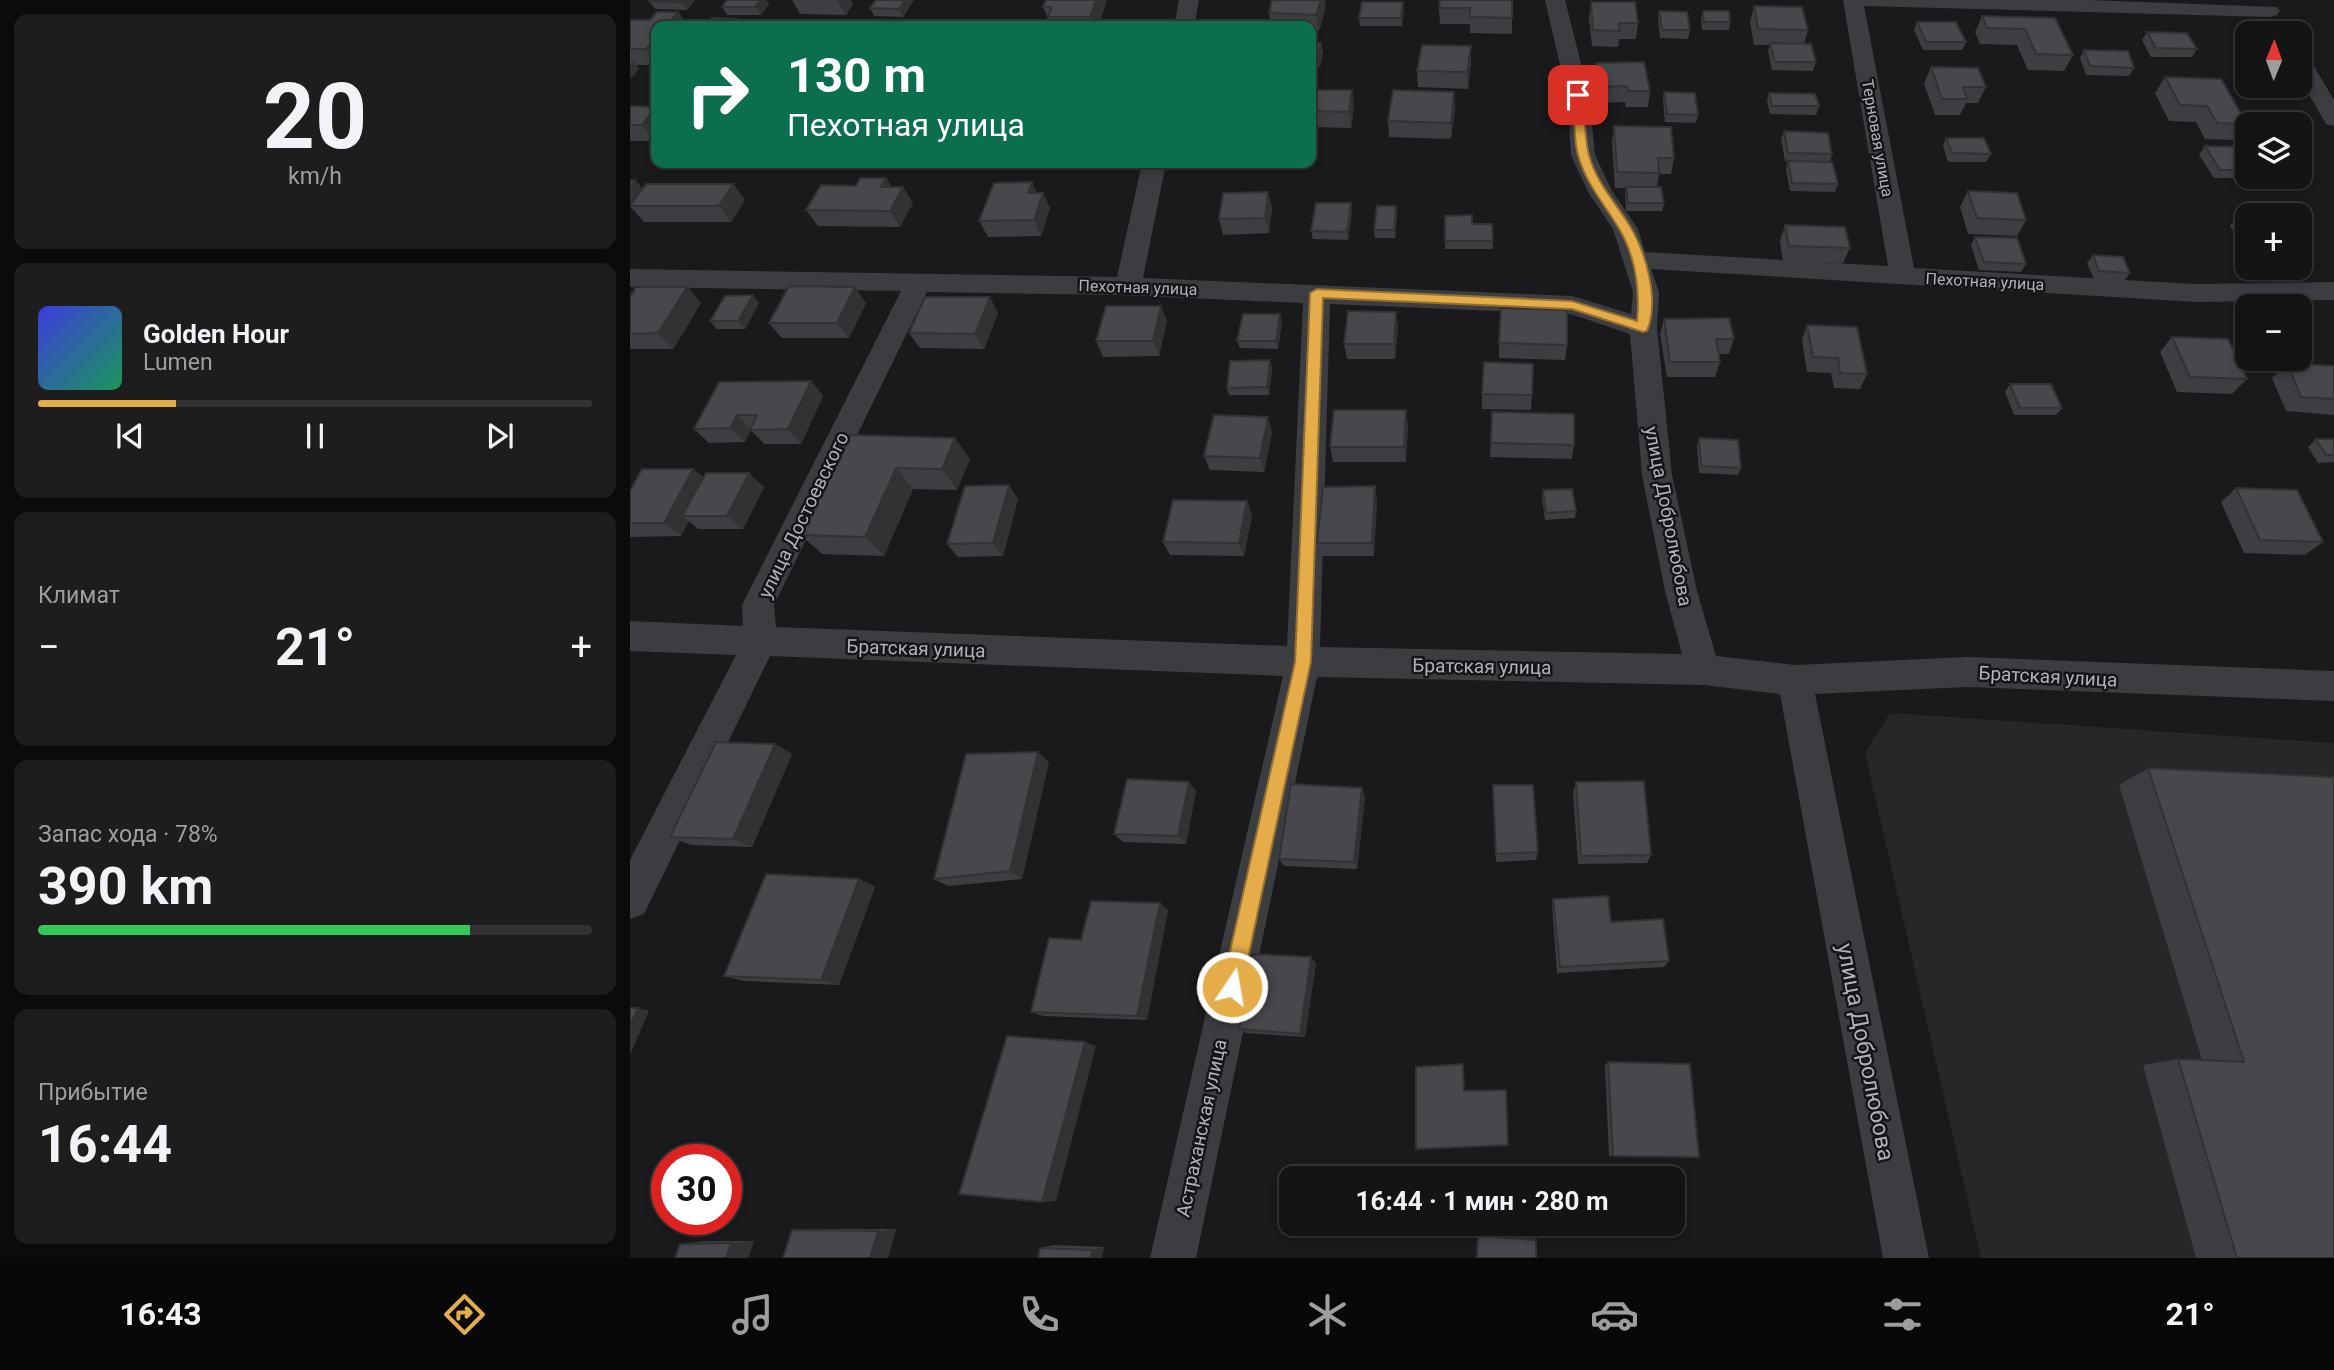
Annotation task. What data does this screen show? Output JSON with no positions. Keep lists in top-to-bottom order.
{
  "streets": {
    "street": [
      "Терновая улица",
      "Пехотная улица",
      "улица Достоевского",
      "улица Добролюбова",
      "Братская улица",
      "Астраханская улица"
    ]
  },
  "crossings": [
    ["Терновая улица", "Пехотная улица"],
    ["Пехотная улица", "улица Достоевского"],
    ["Пехотная улица", "улица Добролюбова"],
    ["Пехотная улица", "Астраханская улица"],
    ["улица Достоевского", "Братская улица"],
    ["улица Добролюбова", "Братская улица"],
    ["Братская улица", "Астраханская улица"]
  ],
  "north": "top",
  "page": {
    "tile": [
      ["20", "km/h"],
      "Климат",
      ["Запас хода · 78%", "390 km"],
      ["Прибытие", "16:44"]
    ],
    "map_buttons": ["+", "−"],
    "turn": ["130 m", "Пехотная улица"],
    "song": ["Golden Hour", "Lumen"],
    "heat": ["−", "21°", "+"],
    "limit": "30",
    "trip": "16:44 · 1 мин · 280 m",
    "tabs": ["16:43", "21°"]
  }
}
